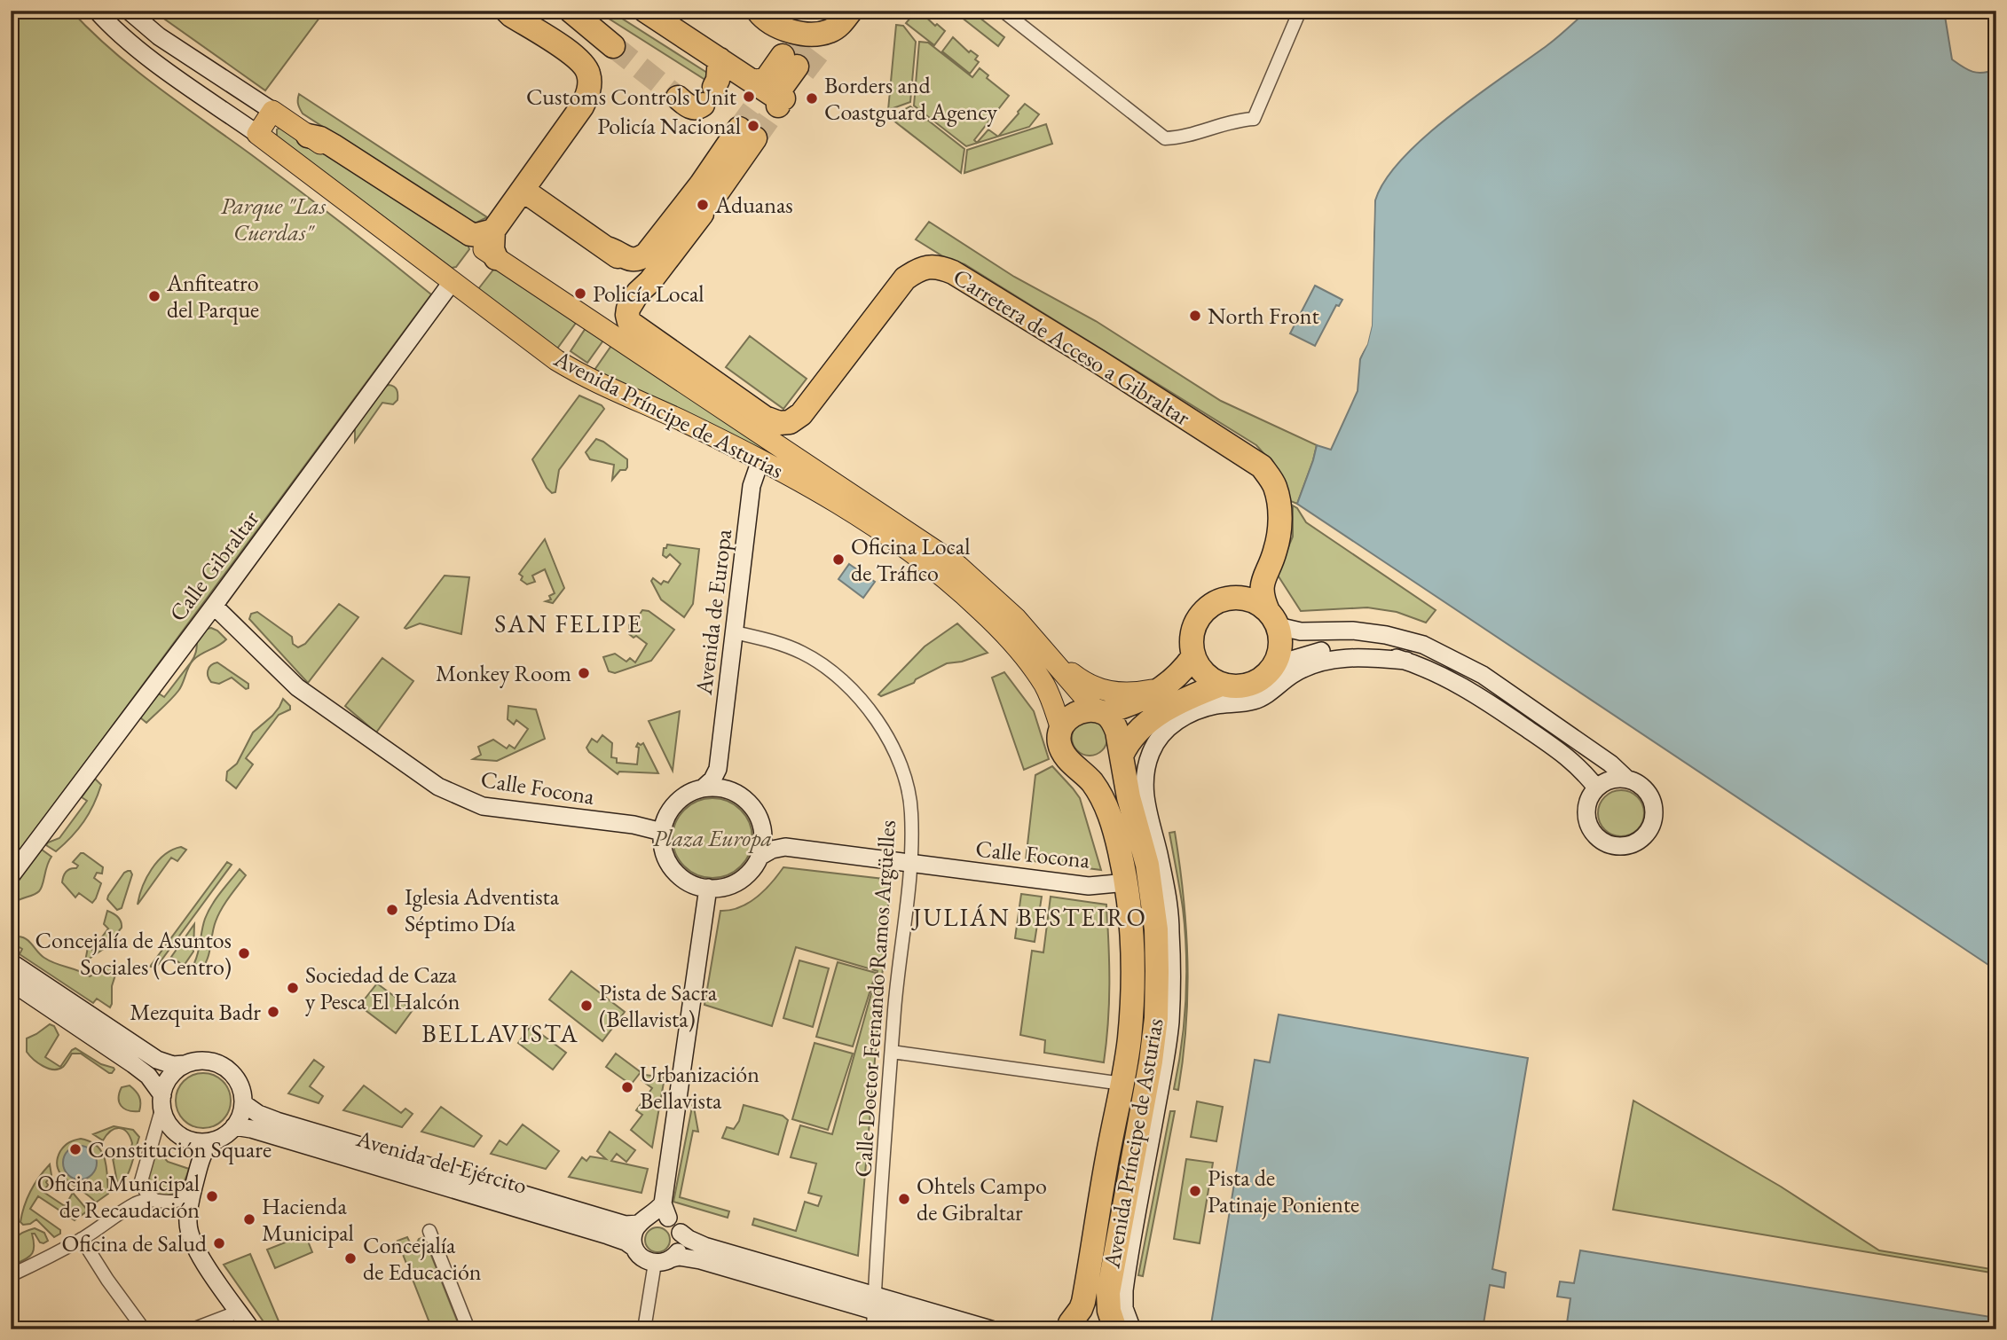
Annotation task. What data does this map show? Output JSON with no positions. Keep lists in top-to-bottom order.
{
  "streets": {
    "highway": ["Carretera de Acceso a Gibraltar", "Avenida Príncipe de Asturias"],
    "street": [
      "Calle Gibraltar",
      "Avenida de Europa",
      "Calle Focona",
      "Calle Doctor Fernando Ramos Argüelles",
      "Avenida del Ejército"
    ]
  },
  "crossings": [
    ["Avenida Príncipe de Asturias", "Calle Gibraltar"],
    ["Avenida Príncipe de Asturias", "Avenida de Europa"],
    ["Avenida Príncipe de Asturias", "Calle Focona"],
    ["Calle Gibraltar", "Calle Focona"],
    ["Avenida de Europa", "Calle Doctor Fernando Ramos Argüelles"],
    ["Calle Focona", "Calle Doctor Fernando Ramos Argüelles"]
  ],
  "districts": ["SAN FELIPE", "JULIÁN BESTEIRO", "BELLAVISTA"],
  "parks": ["Parque \"Las Cuerdas\"", "Plaza Europa"],
  "places": [
    "Customs Controls Unit",
    "Borders and Coastguard Agency",
    "Policía Nacional",
    "Aduanas",
    "Policía Local",
    "Anfiteatro del Parque",
    "North Front",
    "Oficina Local de Tráfico",
    "Monkey Room",
    "Iglesia Adventista Séptimo Día",
    "Concejalía de Asuntos Sociales (Centro)",
    "Sociedad de Caza y Pesca El Halcón",
    "Pista de Sacra (Bellavista)",
    "Mezquita Badr",
    "Urbanización Bellavista",
    "Constitución Square",
    "Pista de Patinaje Poniente",
    "Oficina Municipal de Recaudación",
    "Ohtels Campo de Gibraltar",
    "Hacienda Municipal",
    "Oficina de Salud",
    "Concejalía de Educación"
  ]
}
